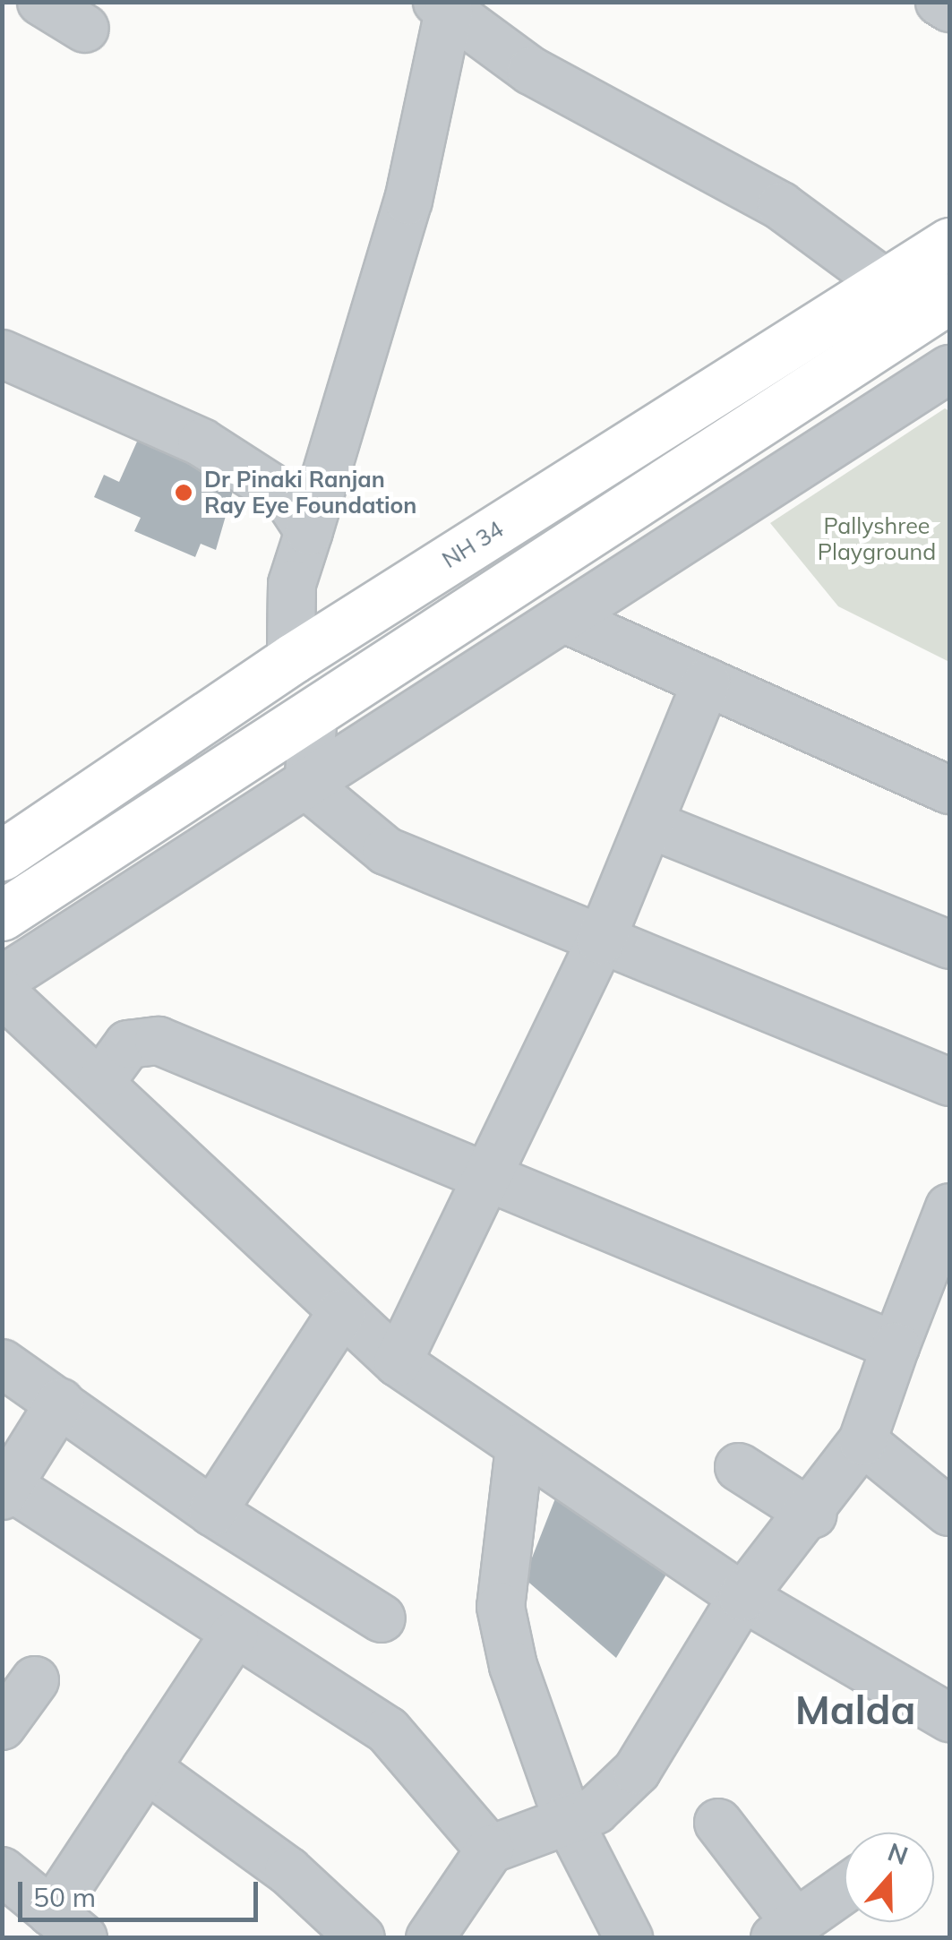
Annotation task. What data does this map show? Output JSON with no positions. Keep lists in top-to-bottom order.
{
  "streets": {
    "main road": ["NH 34"]
  },
  "districts": ["Malda"],
  "parks": ["Pallyshree Playground"],
  "places": ["Dr Pinaki Ranjan Ray Eye Foundation"],
  "scale_bar": "50 m",
  "north": "top"
}
